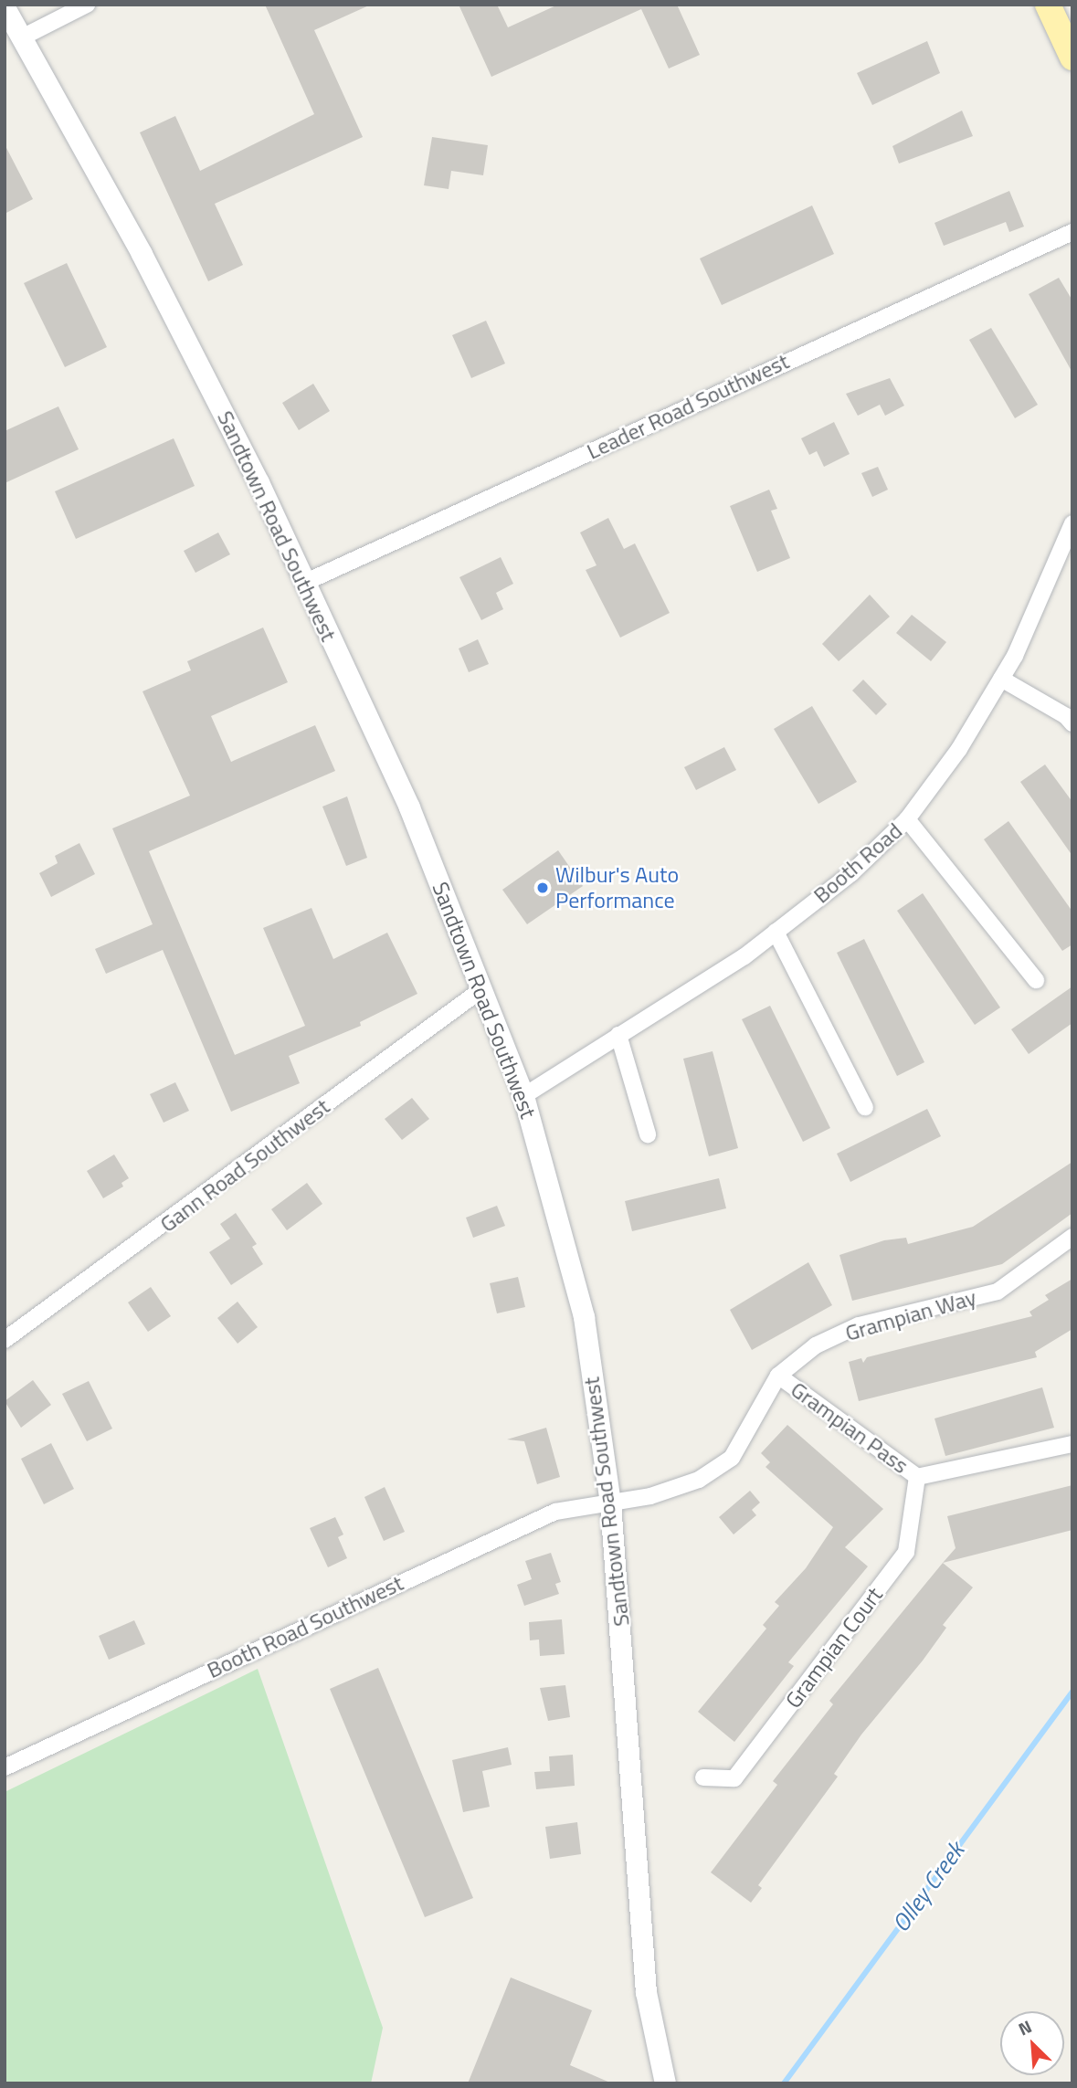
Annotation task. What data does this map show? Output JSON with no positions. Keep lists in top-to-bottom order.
{
  "streets": {
    "street": [
      "Leader Road Southwest",
      "Sandtown Road Southwest",
      "Booth Road",
      "Gann Road Southwest",
      "Grampian Way",
      "Grampian Pass",
      "Booth Road Southwest",
      "Grampian Court"
    ]
  },
  "crossings": [
    ["Leader Road Southwest", "Sandtown Road Southwest"],
    ["Sandtown Road Southwest", "Booth Road"],
    ["Sandtown Road Southwest", "Gann Road Southwest"],
    ["Sandtown Road Southwest", "Grampian Way"],
    ["Sandtown Road Southwest", "Booth Road Southwest"],
    ["Grampian Way", "Grampian Pass"],
    ["Grampian Way", "Booth Road Southwest"],
    ["Grampian Pass", "Grampian Court"]
  ],
  "water": ["Olley Creek"],
  "places": ["Wilbur's Auto Performance"],
  "north": "top left"
}
